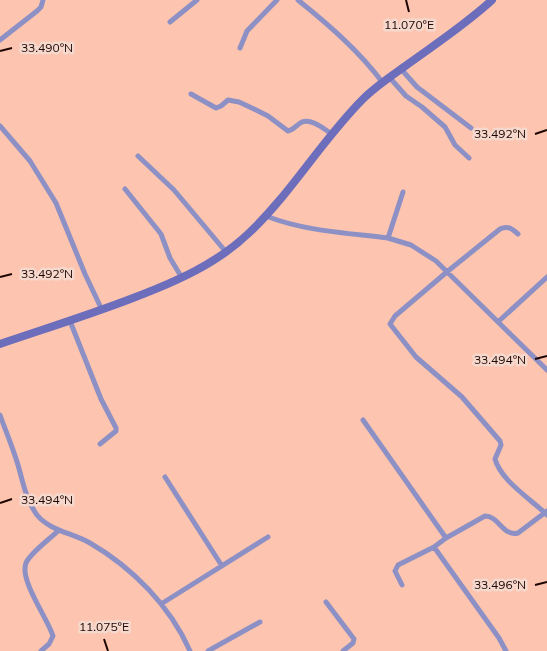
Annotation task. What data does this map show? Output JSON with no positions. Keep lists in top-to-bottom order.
{
  "coordinates": [
    "11.070°E",
    "33.490°N",
    "33.492°N",
    "33.494°N",
    "33.496°N",
    "11.075°E"
  ]
}
